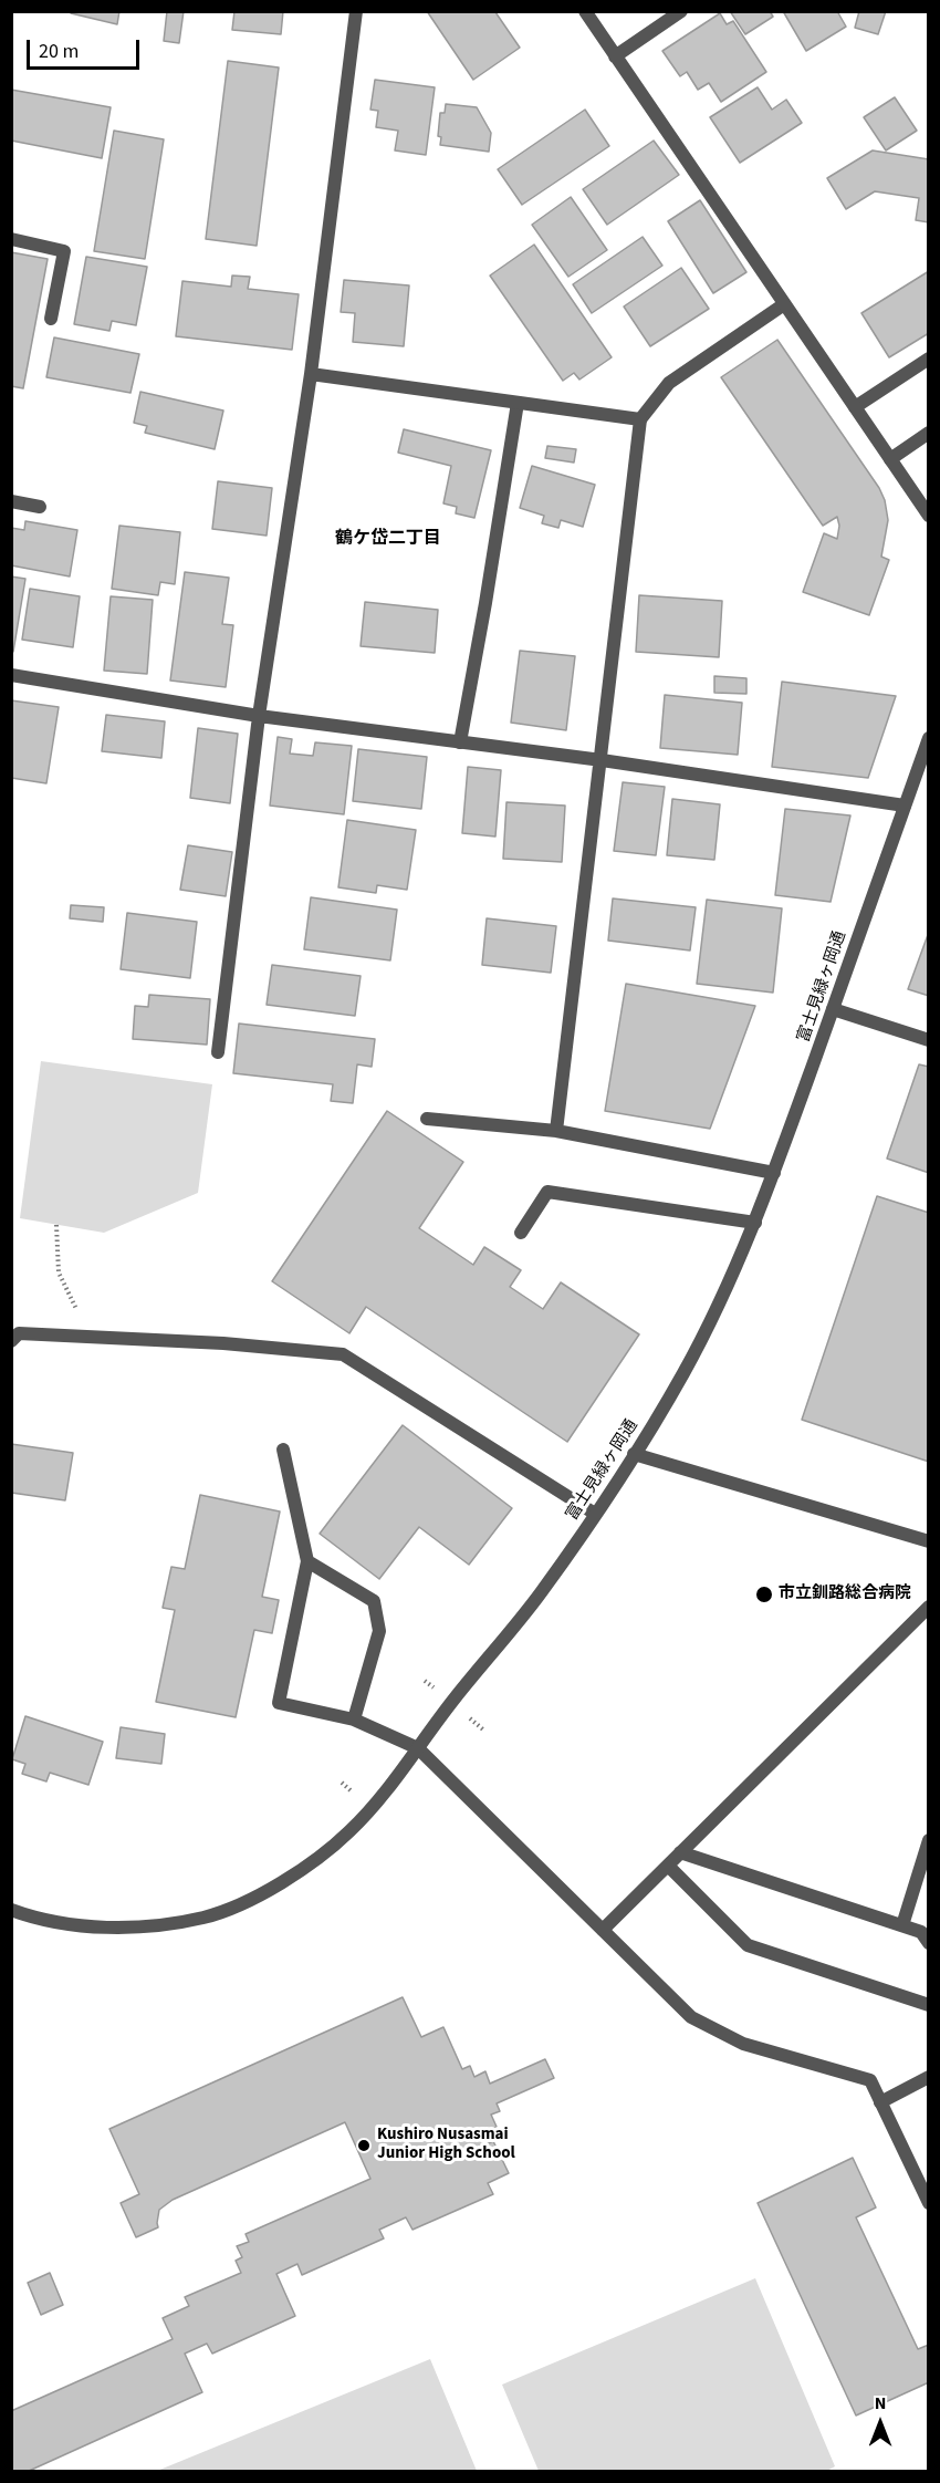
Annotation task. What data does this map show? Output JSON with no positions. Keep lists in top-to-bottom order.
{
  "streets": {
    "street": ["富士見緑ヶ岡通"]
  },
  "districts": ["鶴ケ岱二丁目"],
  "places": ["市立釧路総合病院", "Kushiro Nusasmai Junior High School"],
  "scale_bar": "20 m",
  "north": "top"
}
